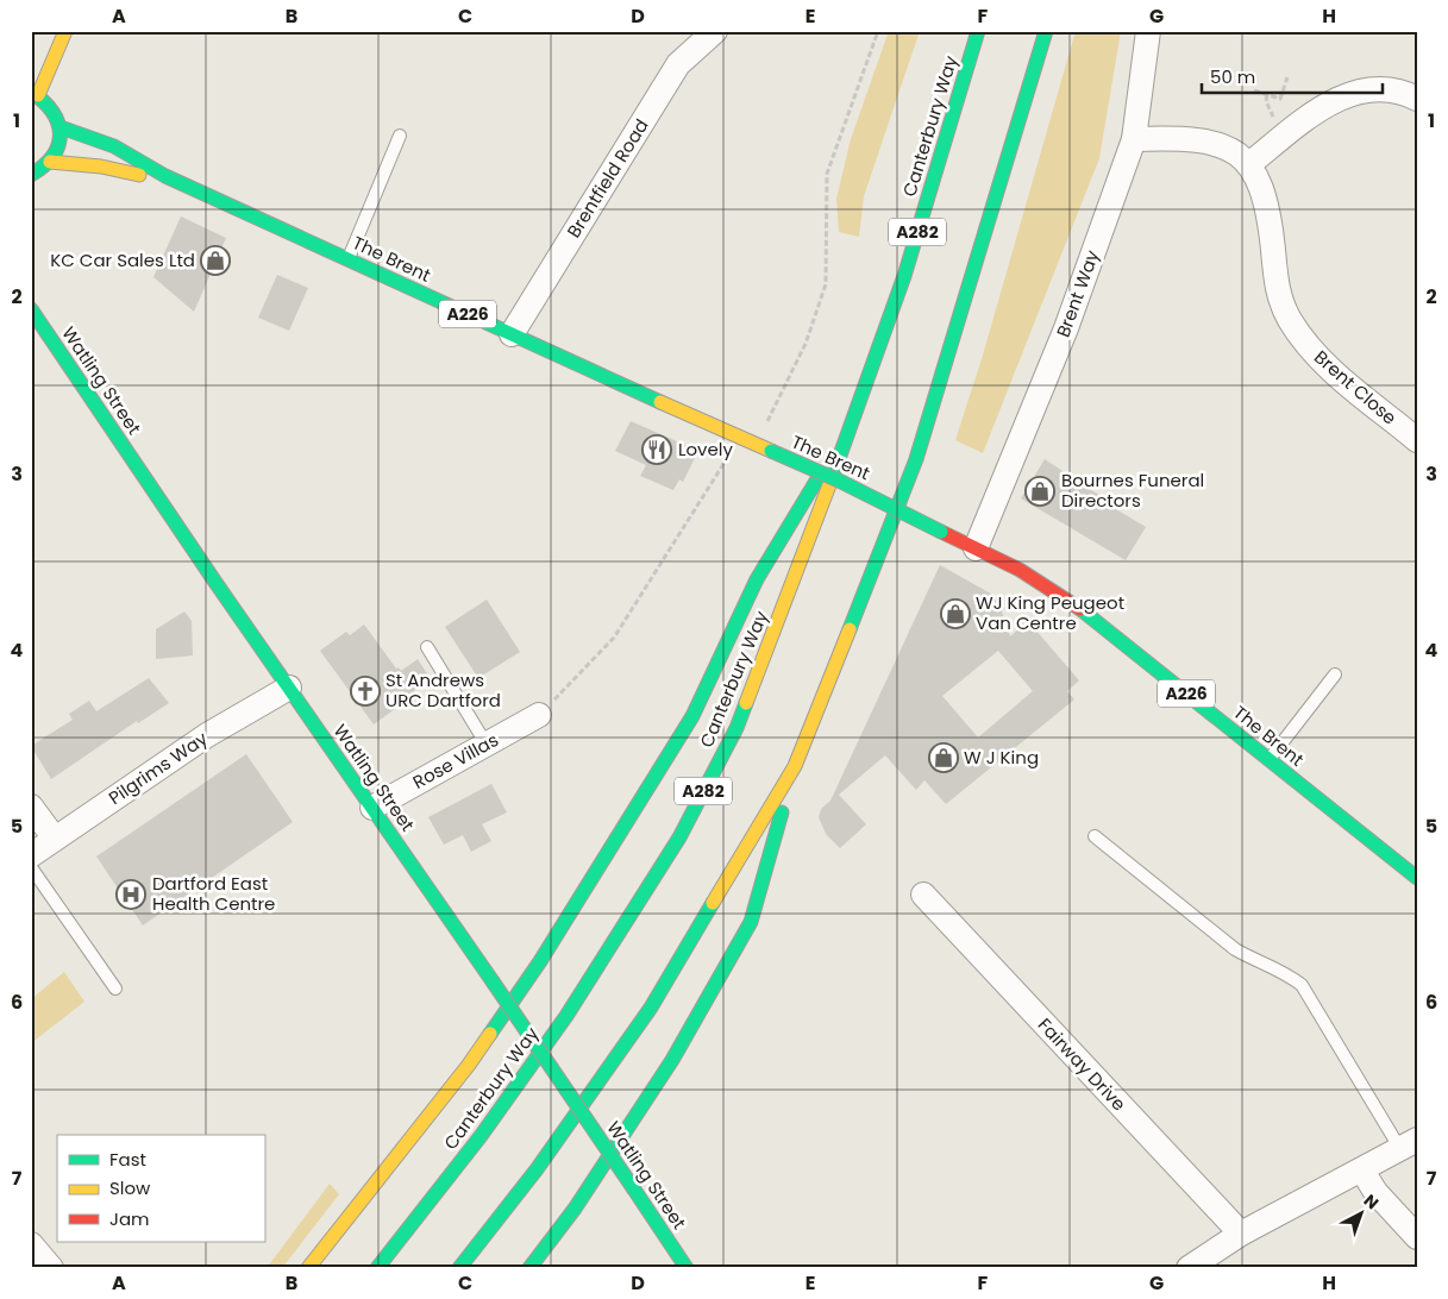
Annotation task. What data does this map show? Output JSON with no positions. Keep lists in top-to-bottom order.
{
  "streets": {
    "main road": [
      "Canterbury Way",
      "A282",
      "The Brent",
      "A226",
      "Watling Street"
    ],
    "street": [
      "Brentfield Road",
      "Brent Way",
      "Brent Close",
      "Rose Villas",
      "Pilgrims Way",
      "Fairway Drive"
    ]
  },
  "crossings": [
    ["Brentfield Road", "The Brent"],
    ["The Brent", "Brent Way"],
    ["Brent Way", "Brent Close"],
    ["Watling Street", "Rose Villas"],
    ["Watling Street", "Pilgrims Way"]
  ],
  "places": {
    "shop": [
      "KC Car Sales Ltd",
      "Bournes Funeral Directors",
      "WJ King Peugeot Van Centre",
      "W J King"
    ],
    "restaurant": ["Lovely"],
    "church": ["St Andrews URC Dartford"],
    "hospital": ["Dartford East Health Centre"]
  },
  "legend": ["Fast", "Slow", "Jam"],
  "scale_bar": "50 m",
  "north": "top right",
  "grid": {
    "columns": [
      "A",
      "B",
      "C",
      "D",
      "E",
      "F",
      "G",
      "H"
    ],
    "rows": [
      "1",
      "2",
      "3",
      "4",
      "5",
      "6",
      "7"
    ]
  }
}
